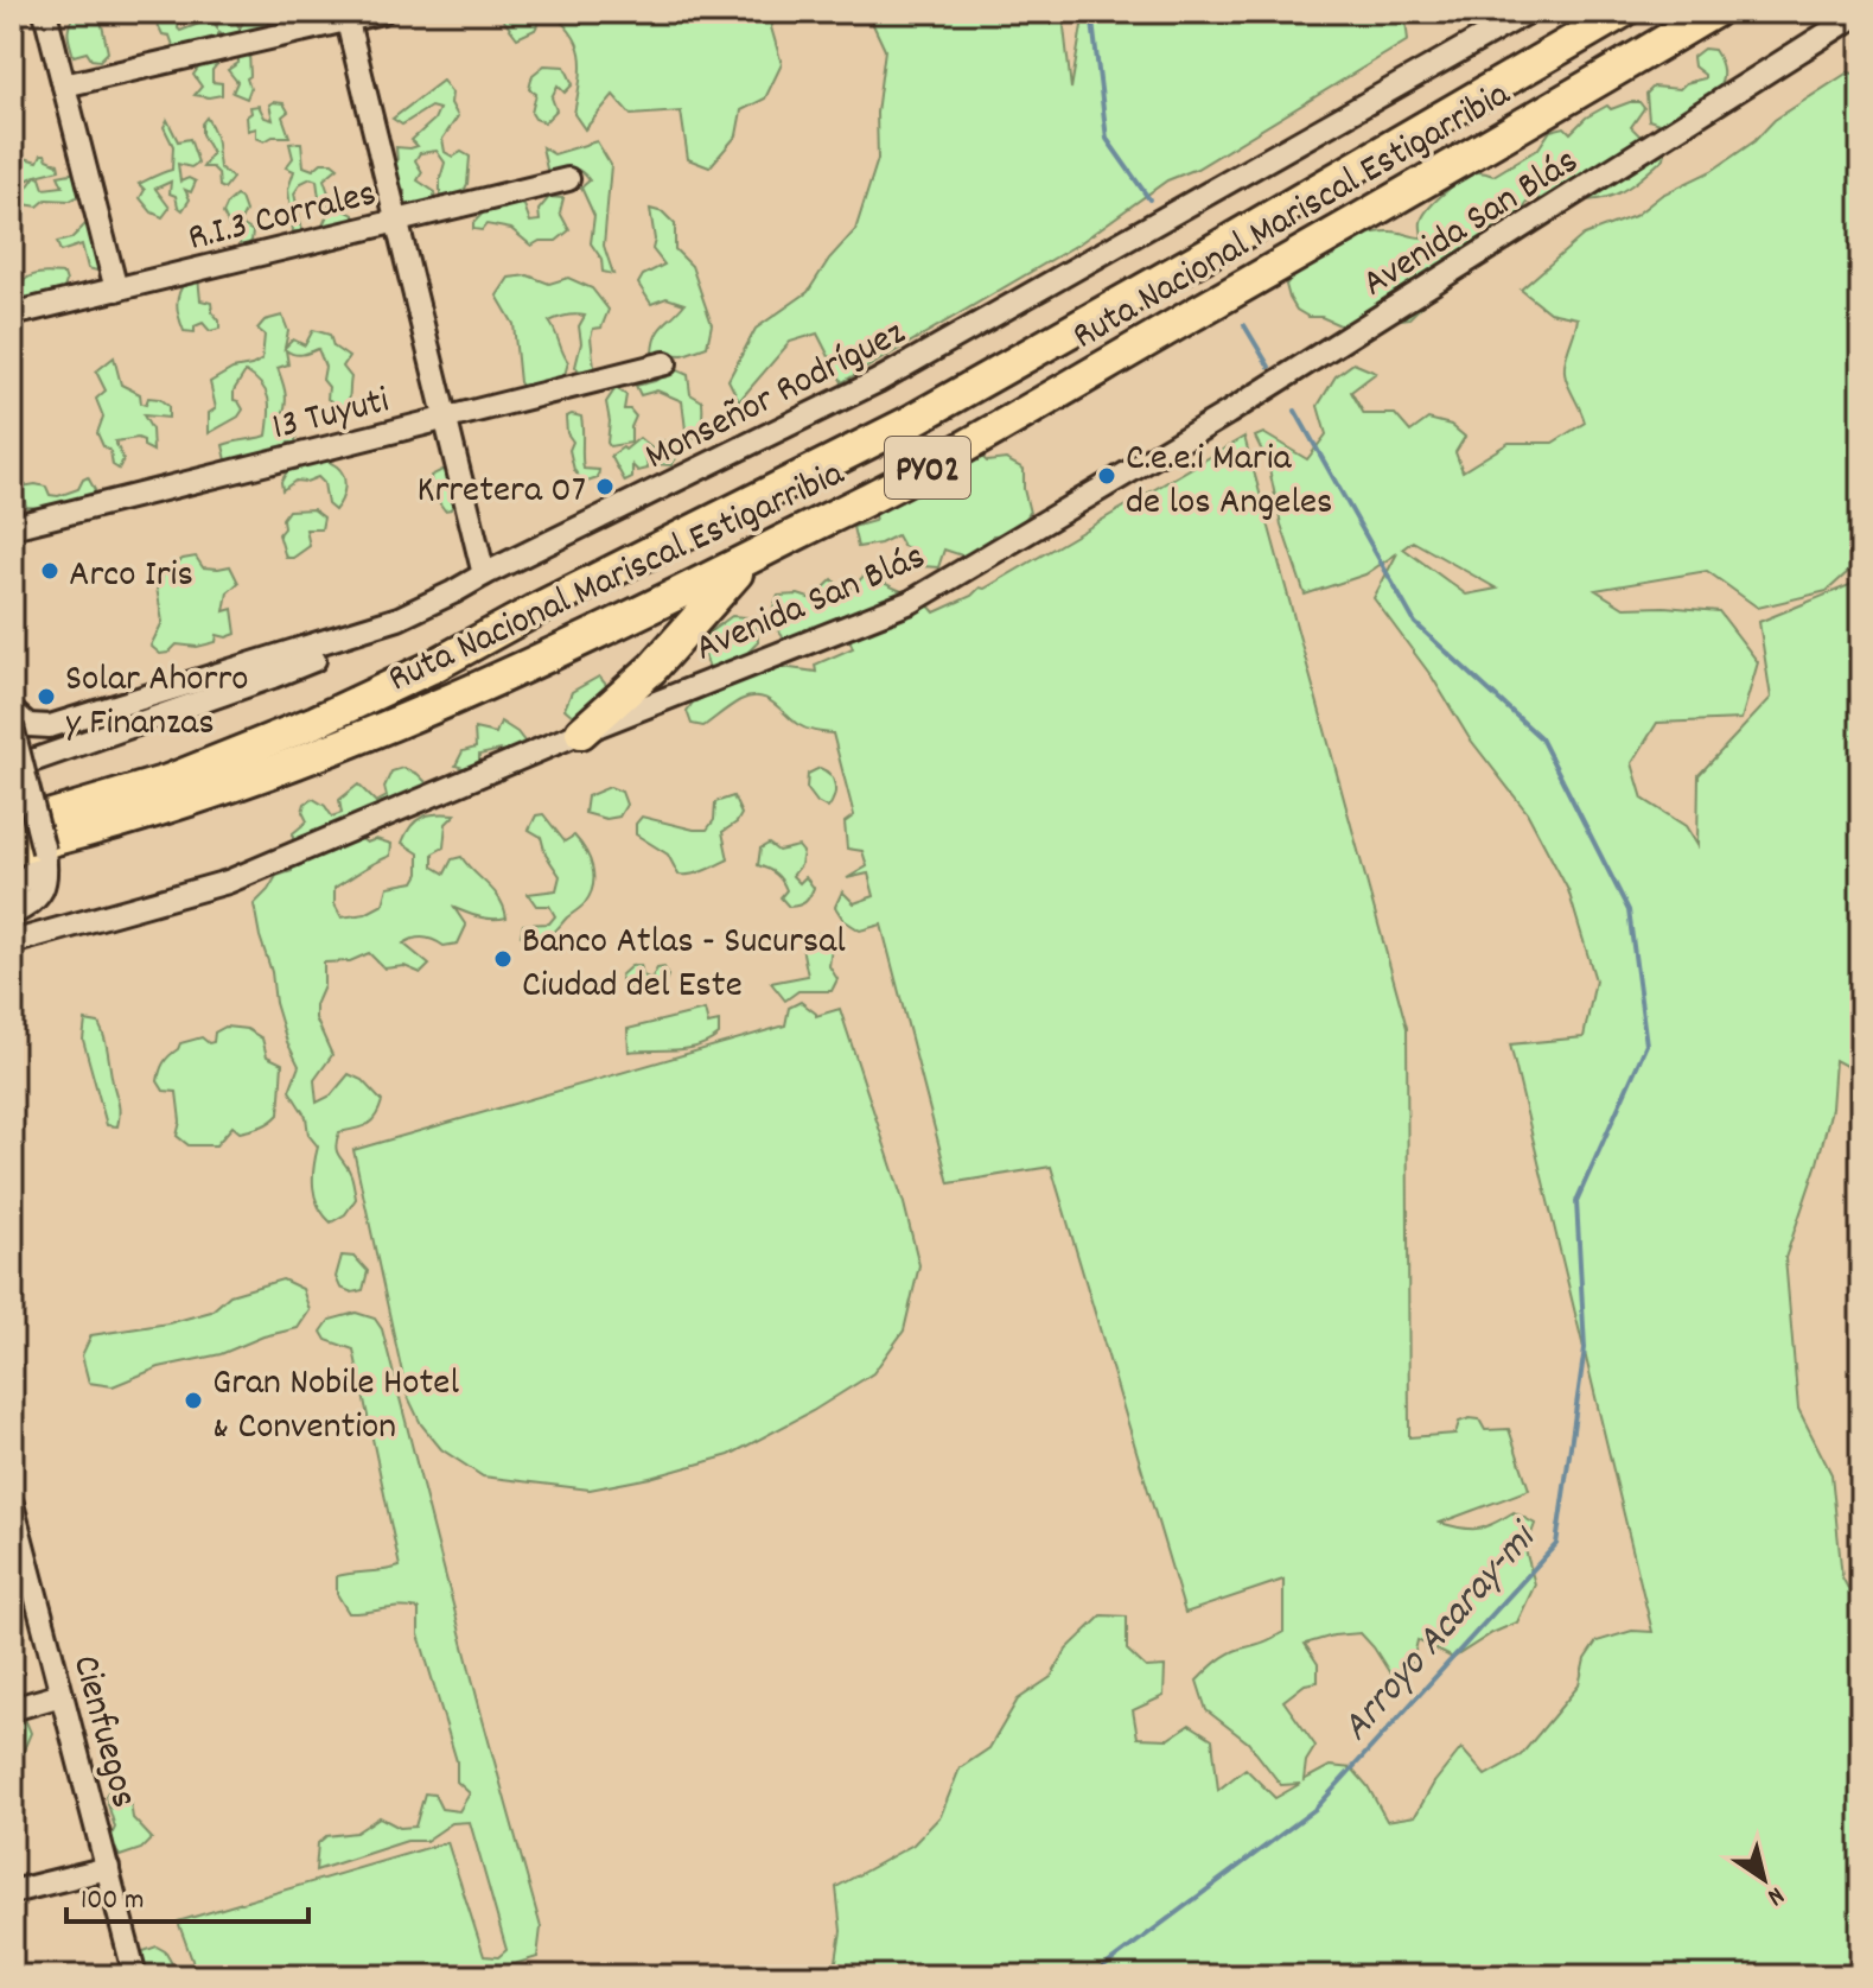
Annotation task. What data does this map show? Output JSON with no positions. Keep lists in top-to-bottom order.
{
  "streets": {
    "highway": ["Ruta Nacional Mariscal Estigarribia", "PY02"],
    "street": [
      "R.I.3 Corrales",
      "Avenida San Blás",
      "Monseñor Rodríguez",
      "13 Tuyuti",
      "Cienfuegos"
    ]
  },
  "water": ["Arroyo Acaray-mi"],
  "places": [
    "C.e.e.i Maria de los Angeles",
    "Krretera 07",
    "Arco Iris",
    "Solar Ahorro y Finanzas",
    "Banco Atlas - Sucursal Ciudad del Este",
    "Gran Nobile Hotel & Convention"
  ],
  "scale_bar": "100 m",
  "north": "bottom right"
}
